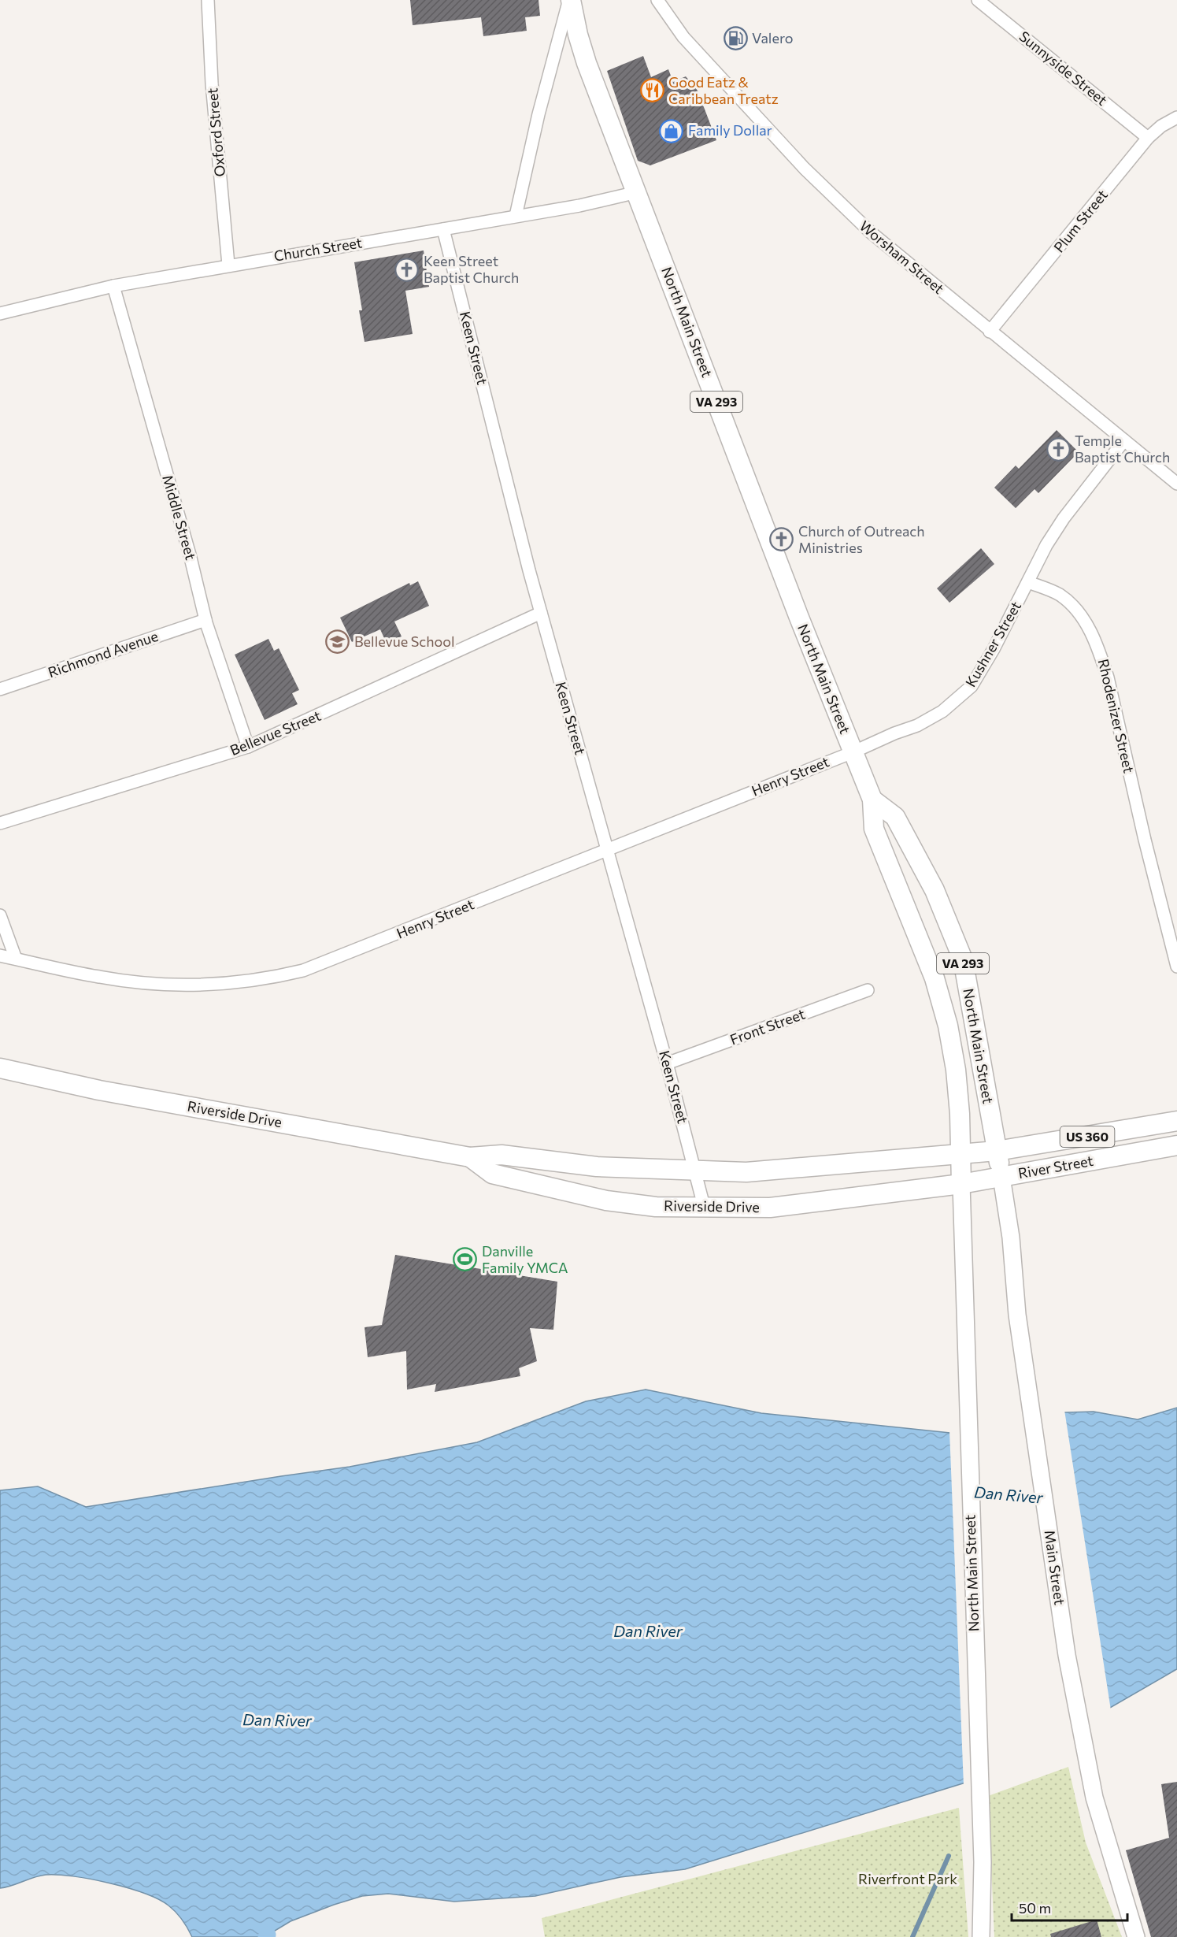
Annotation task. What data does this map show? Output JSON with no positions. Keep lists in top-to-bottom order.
{
  "streets": {
    "main road": [
      "North Main Street",
      "VA 293",
      "Riverside Drive",
      "US 360",
      "River Street",
      "Main Street"
    ],
    "street": [
      "Sunnyside Street",
      "Oxford Street",
      "Plum Street",
      "Church Street",
      "Worsham Street",
      "Keen Street",
      "Middle Street",
      "Kushner Street",
      "Richmond Avenue",
      "Rhodenizer Street",
      "Bellevue Street",
      "Henry Street",
      "Front Street"
    ]
  },
  "crossings": [
    ["Sunnyside Street", "Plum Street"],
    ["Oxford Street", "Church Street"],
    ["Plum Street", "Worsham Street"],
    ["Church Street", "North Main Street"],
    ["Church Street", "Keen Street"],
    ["Church Street", "Middle Street"],
    ["North Main Street", "Kushner Street"],
    ["North Main Street", "Henry Street"],
    ["North Main Street", "Riverside Drive"],
    ["North Main Street", "River Street"],
    ["North Main Street", "Main Street"],
    ["Keen Street", "Bellevue Street"],
    ["Keen Street", "Henry Street"],
    ["Keen Street", "Front Street"],
    ["Keen Street", "Riverside Drive"],
    ["Middle Street", "Richmond Avenue"],
    ["Middle Street", "Bellevue Street"],
    ["Kushner Street", "Rhodenizer Street"],
    ["Kushner Street", "Henry Street"],
    ["Riverside Drive", "River Street"],
    ["River Street", "Main Street"]
  ],
  "water": ["Dan River"],
  "parks": ["Riverfront Park"],
  "places": {
    "fuel station": ["Valero"],
    "restaurant": ["Good Eatz & Caribbean Treatz"],
    "shop": ["Family Dollar"],
    "church": ["Keen Street Baptist Church", "Temple Baptist Church", "Church of Outreach Ministries"],
    "school or university": ["Bellevue School"],
    "sports": ["Danville Family YMCA"]
  },
  "scale_bar": "50 m"
}
